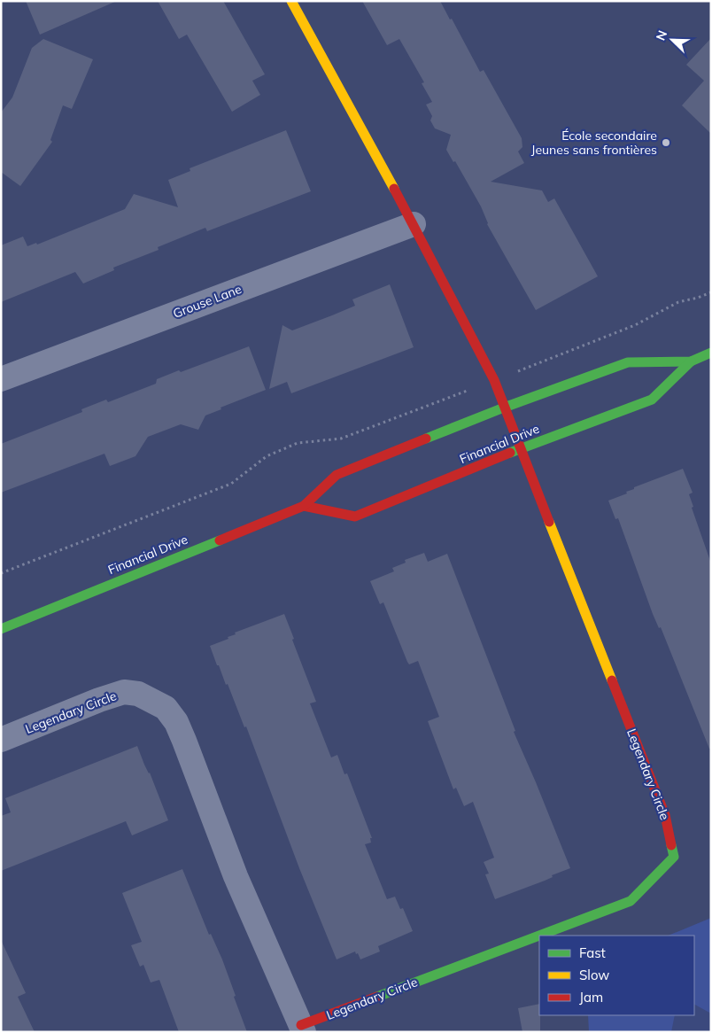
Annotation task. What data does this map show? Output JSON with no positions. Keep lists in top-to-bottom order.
{
  "streets": {
    "street": ["Grouse Lane", "Financial Drive", "Legendary Circle"]
  },
  "crossings": [
    ["Financial Drive", "Legendary Circle"]
  ],
  "places": ["École secondaire Jeunes sans frontières"],
  "legend": ["Fast", "Slow", "Jam"],
  "north": "top left"
}
